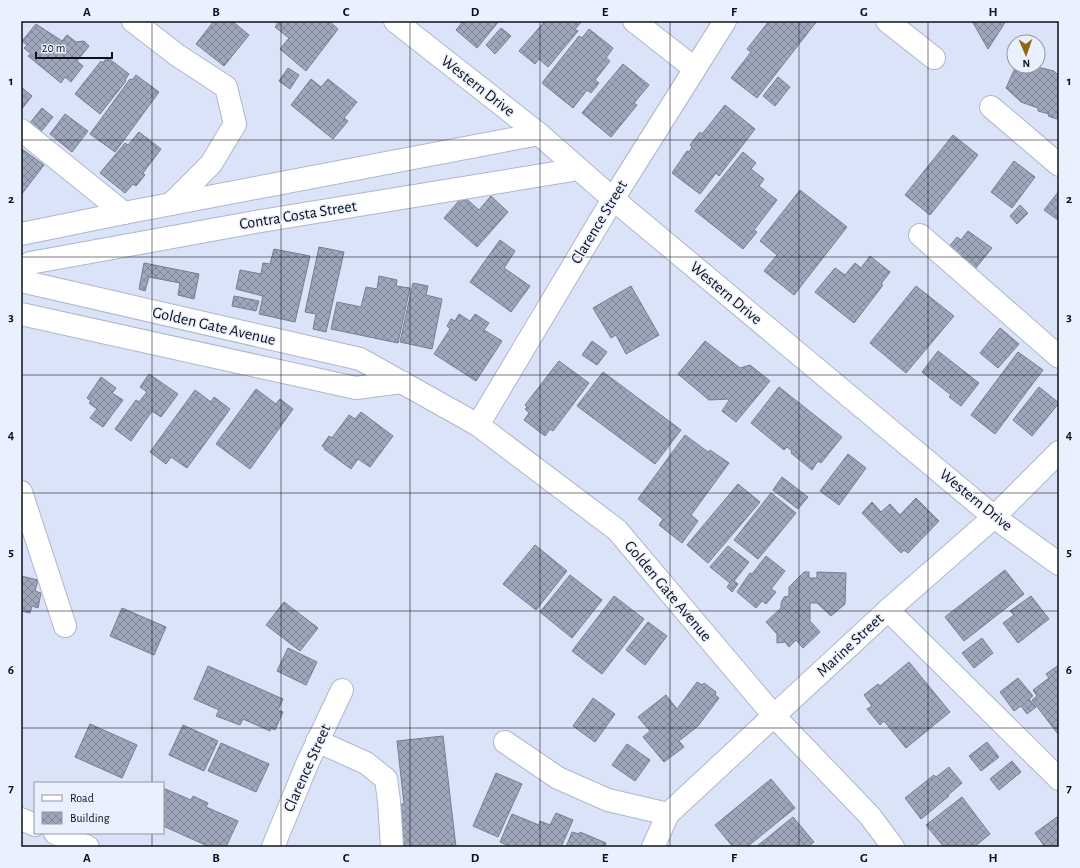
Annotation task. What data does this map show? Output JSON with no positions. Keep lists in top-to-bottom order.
{
  "streets": {
    "street": [
      "Western Drive",
      "Contra Costa Street",
      "Clarence Street",
      "Golden Gate Avenue",
      "Marine Street"
    ]
  },
  "crossings": [
    ["Western Drive", "Contra Costa Street"],
    ["Western Drive", "Clarence Street"],
    ["Western Drive", "Marine Street"],
    ["Clarence Street", "Golden Gate Avenue"],
    ["Golden Gate Avenue", "Marine Street"]
  ],
  "legend": ["Road", "Building"],
  "scale_bar": "20 m",
  "north": "bottom",
  "grid": {
    "columns": [
      "A",
      "B",
      "C",
      "D",
      "E",
      "F",
      "G",
      "H"
    ],
    "rows": [
      "1",
      "2",
      "3",
      "4",
      "5",
      "6",
      "7"
    ]
  }
}
